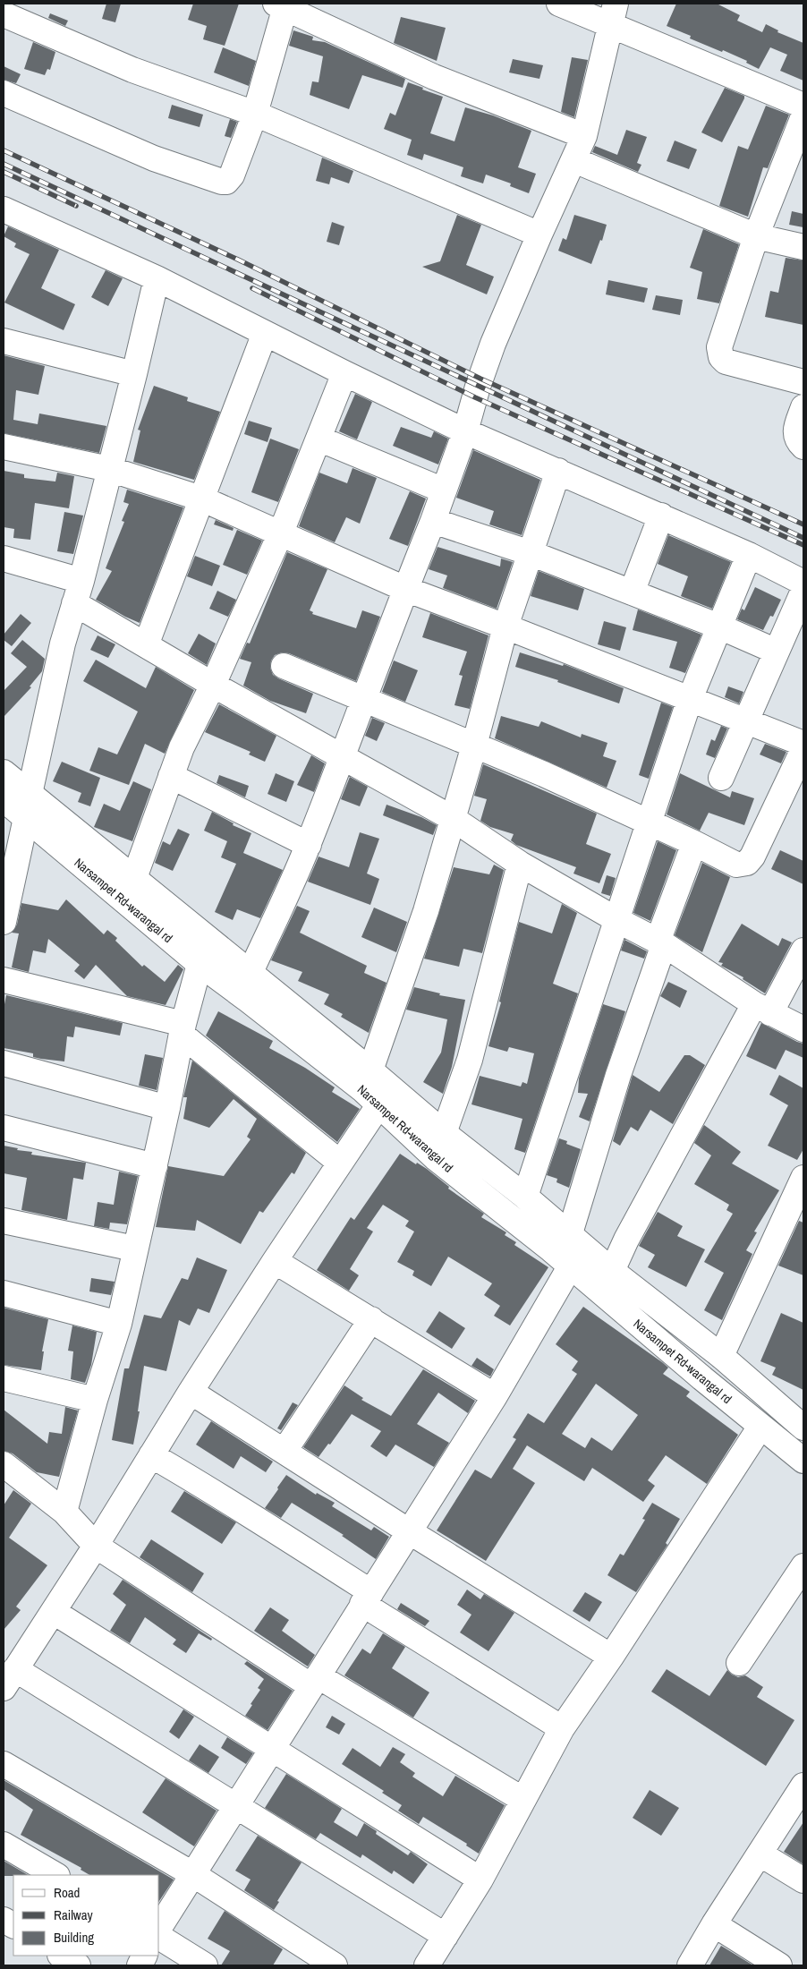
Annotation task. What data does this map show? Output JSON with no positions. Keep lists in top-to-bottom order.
{
  "streets": {
    "street": ["Narsampet Rd-warangal rd"]
  },
  "legend": ["Road", "Railway", "Building"]
}
